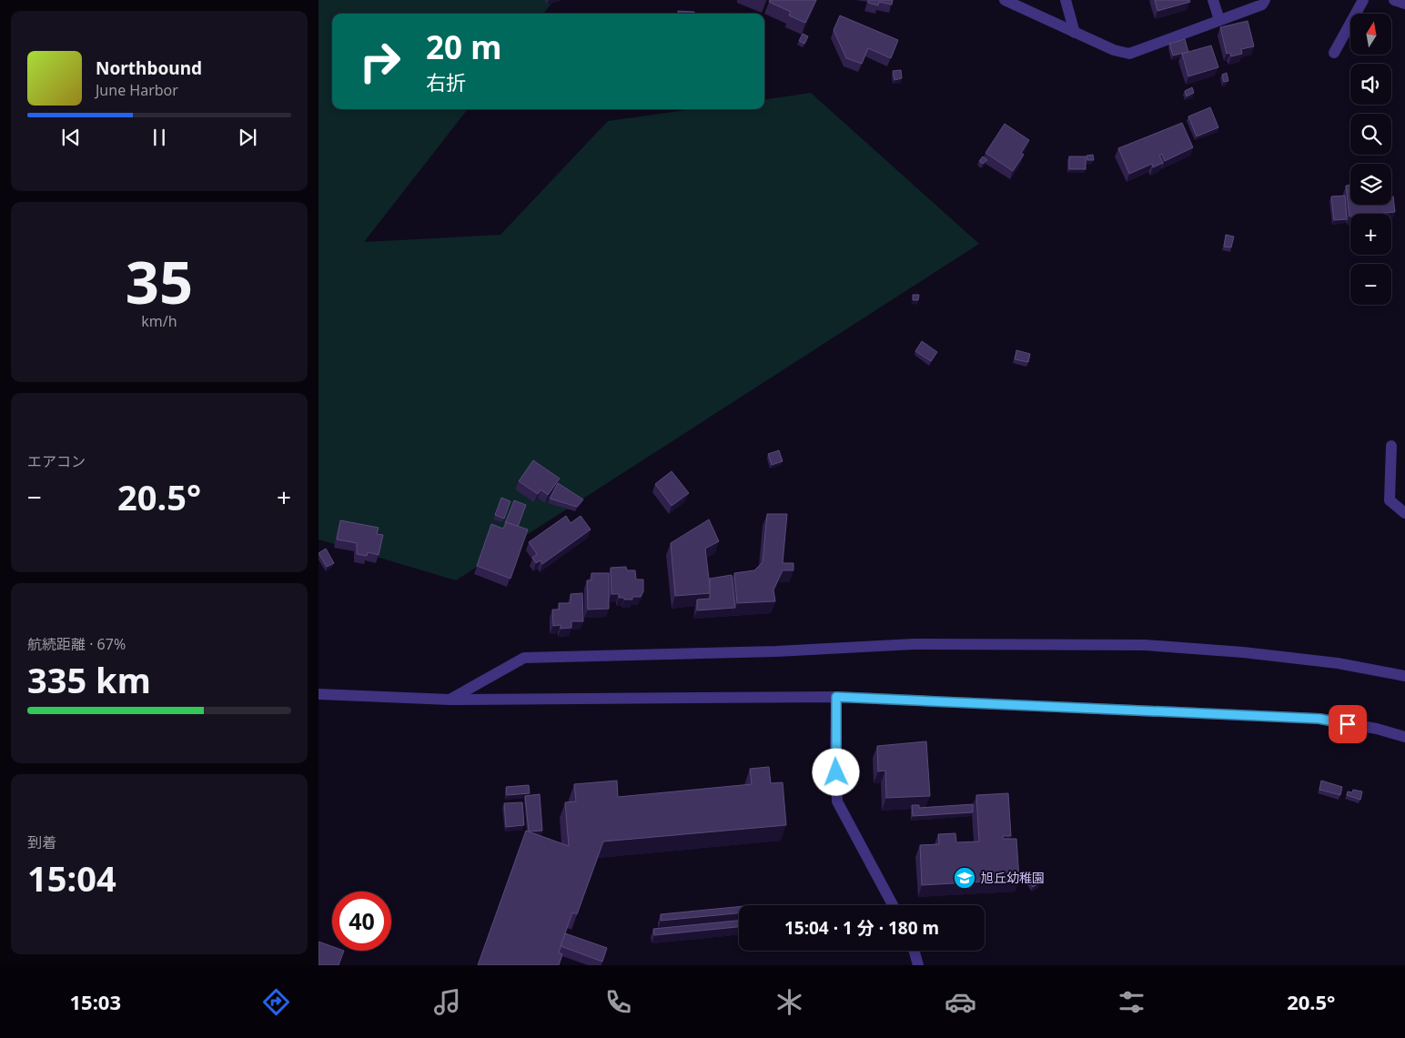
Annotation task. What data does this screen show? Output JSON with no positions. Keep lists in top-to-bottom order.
{
  "places": {
    "school or university": ["旭丘幼稚園"]
  },
  "north": "top",
  "page": {
    "map_buttons": ["+", "−"],
    "turn": ["20 m", "右折"],
    "song": ["Northbound", "June Harbor"],
    "tile": [
      ["35", "km/h"],
      "エアコン",
      ["航続距離 · 67%", "335 km"],
      ["到着", "15:04"]
    ],
    "heat": ["−", "20.5°", "+"],
    "limit": "40",
    "trip": "15:04 · 1 分 · 180 m",
    "tabs": ["15:03", "20.5°"]
  }
}
